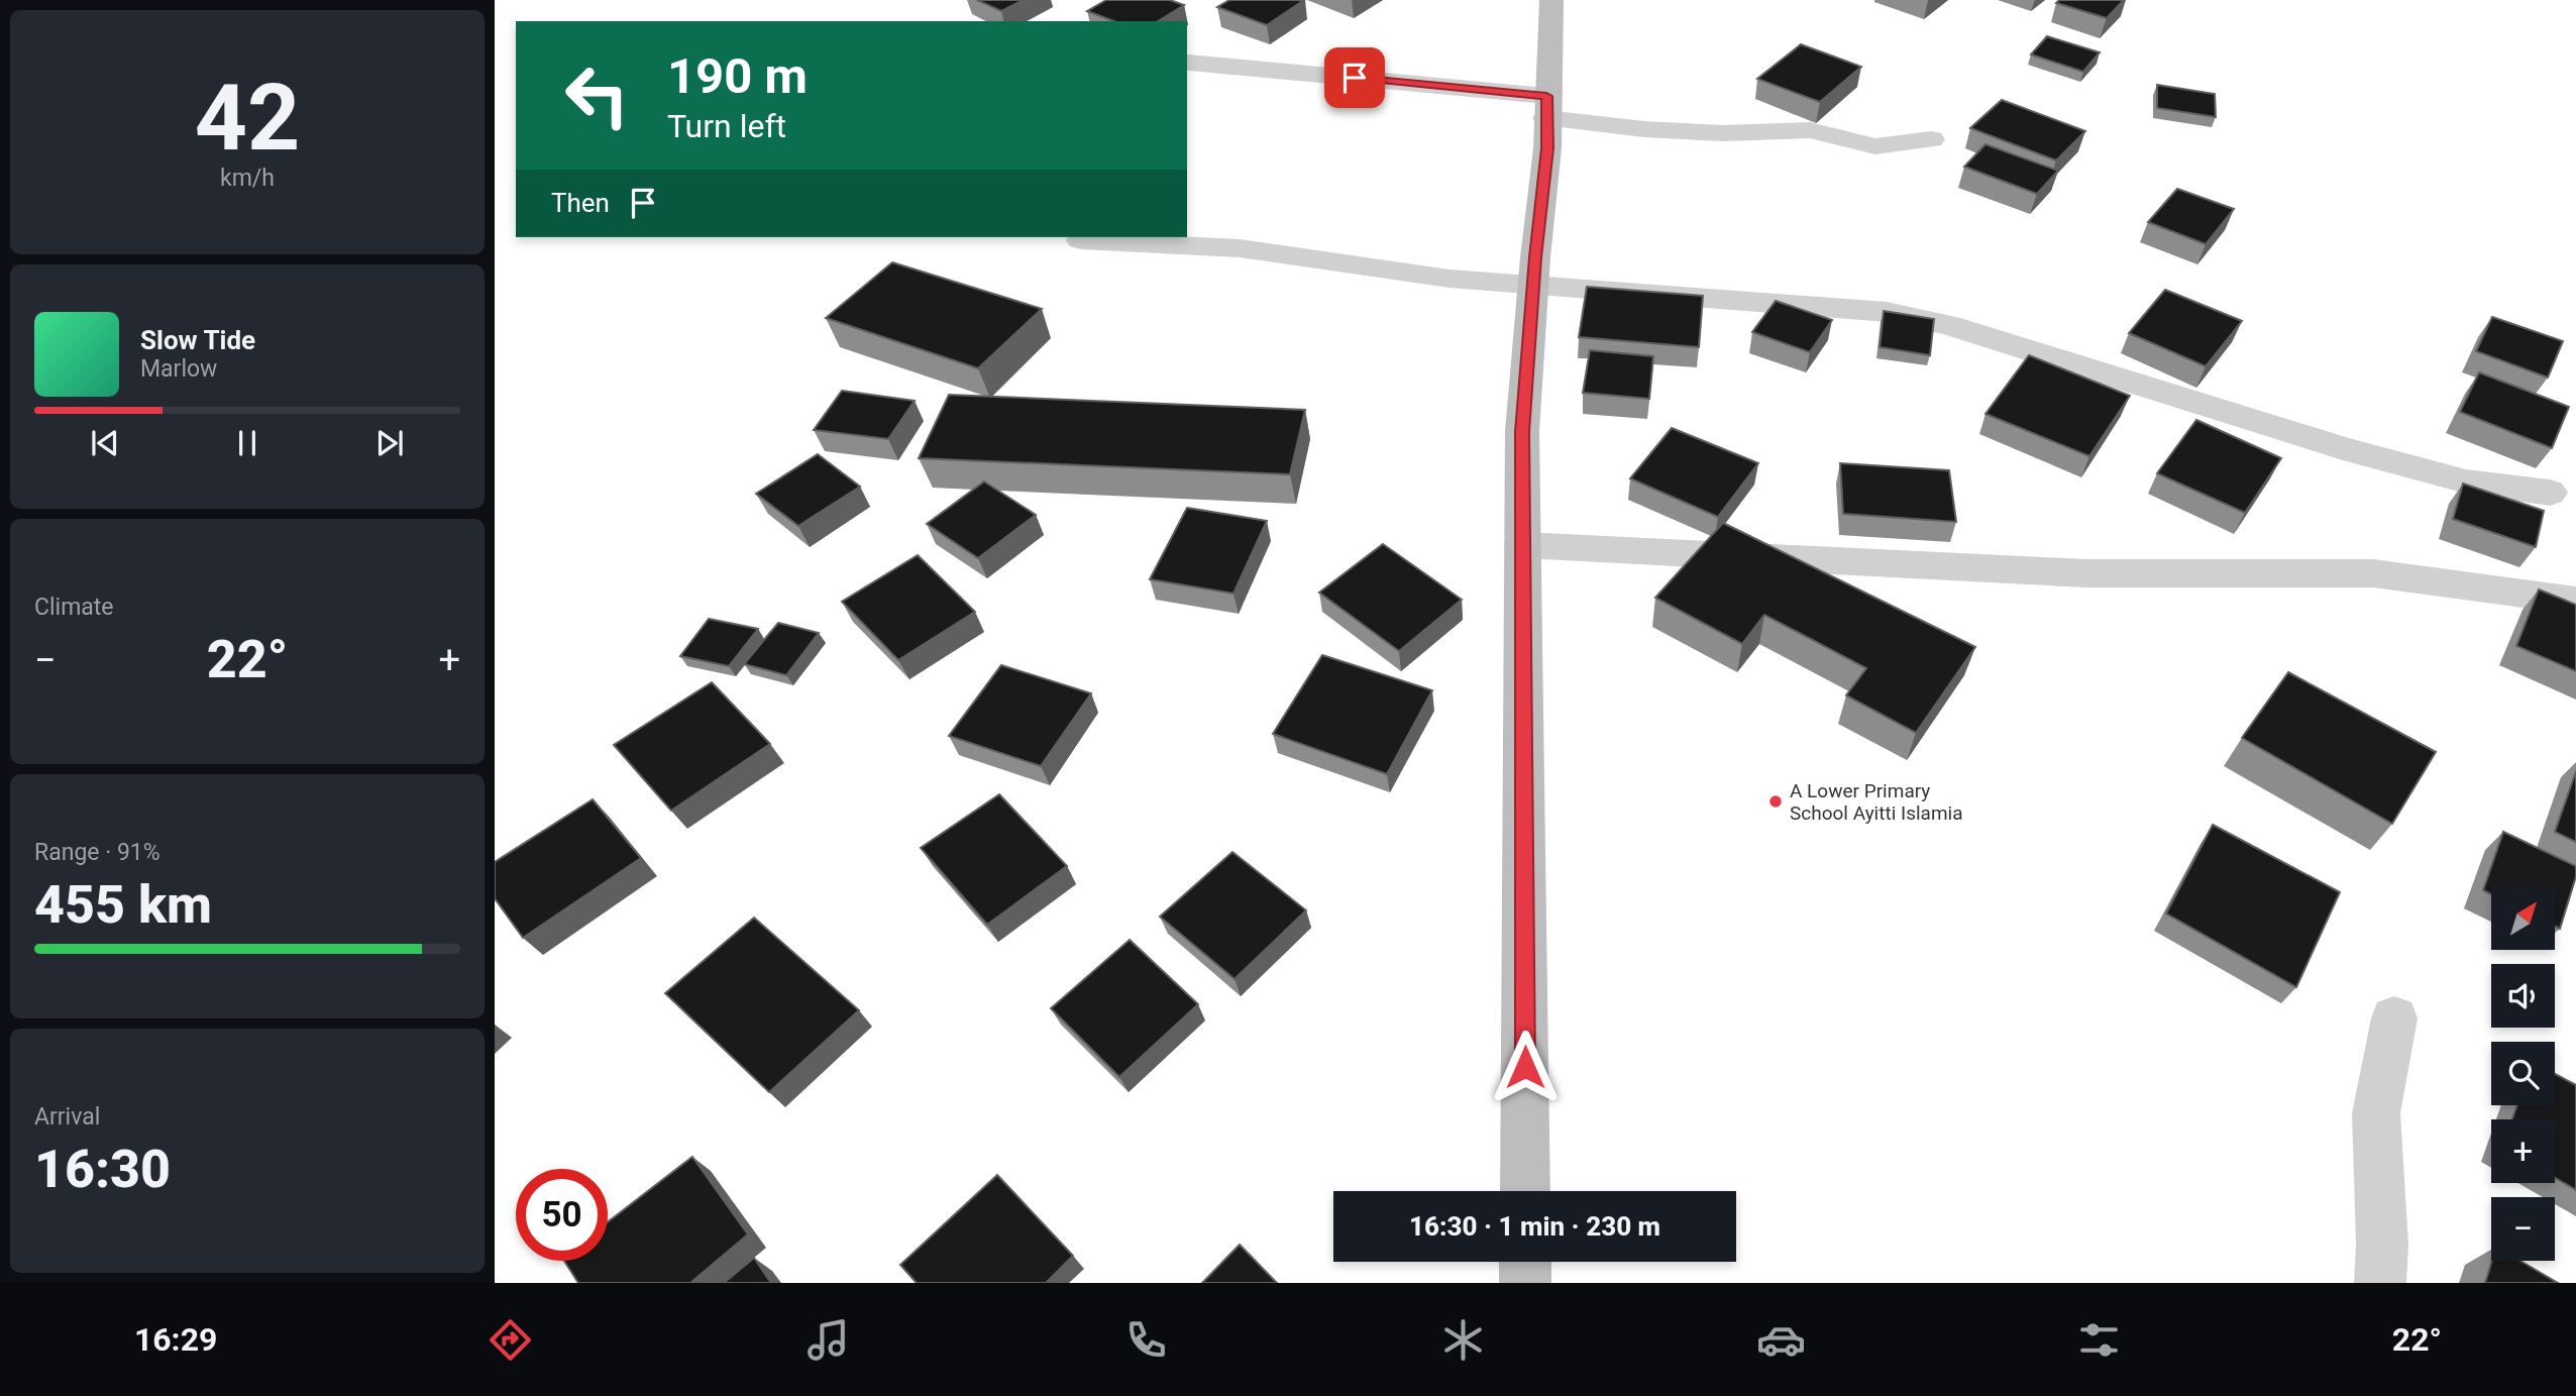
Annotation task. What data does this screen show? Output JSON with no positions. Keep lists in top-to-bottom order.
{
  "places": ["A Lower Primary School Ayitti Islamia"],
  "north": "top right",
  "page": {
    "tile": [
      ["42", "km/h"],
      "Climate",
      ["Range · 91%", "455 km"],
      ["Arrival", "16:30"]
    ],
    "turn": ["190 m", "Turn left"],
    "then": "Then",
    "song": ["Slow Tide", "Marlow"],
    "heat": ["−", "22°", "+"],
    "map_buttons": ["+", "−"],
    "limit": "50",
    "trip": "16:30 · 1 min · 230 m",
    "tabs": ["16:29", "22°"]
  }
}
